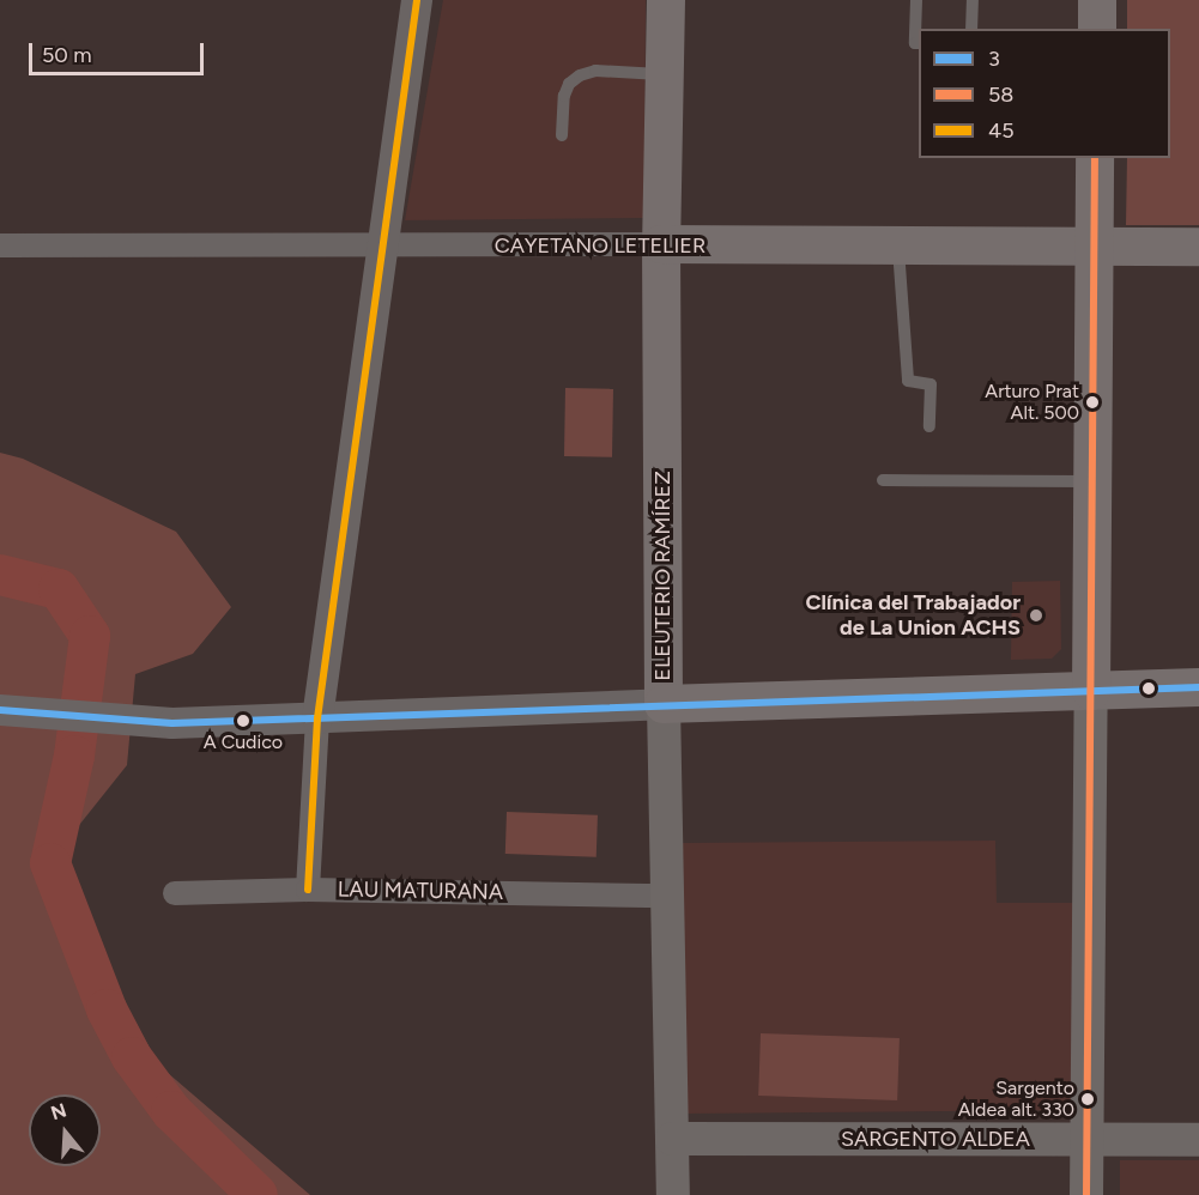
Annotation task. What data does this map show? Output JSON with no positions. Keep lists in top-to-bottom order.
{
  "streets": {
    "main road": ["CAYETANO LETELIER", "ELEUTERIO RAMÍREZ", "SARGENTO ALDEA"],
    "street": ["LAU MATURANA"]
  },
  "crossings": [
    ["CAYETANO LETELIER", "ELEUTERIO RAMÍREZ"],
    ["ELEUTERIO RAMÍREZ", "LAU MATURANA"],
    ["ELEUTERIO RAMÍREZ", "SARGENTO ALDEA"]
  ],
  "places": [
    "Arturo Prat Alt. 500",
    "Clínica del Trabajador de La Union ACHS",
    "A Cudico",
    "Sargento Aldea alt. 330"
  ],
  "lines": ["transit line 45", "transit line 58", "transit line 3"],
  "legend": ["3", "58", "45"],
  "scale_bar": "50 m",
  "north": "top"
}
